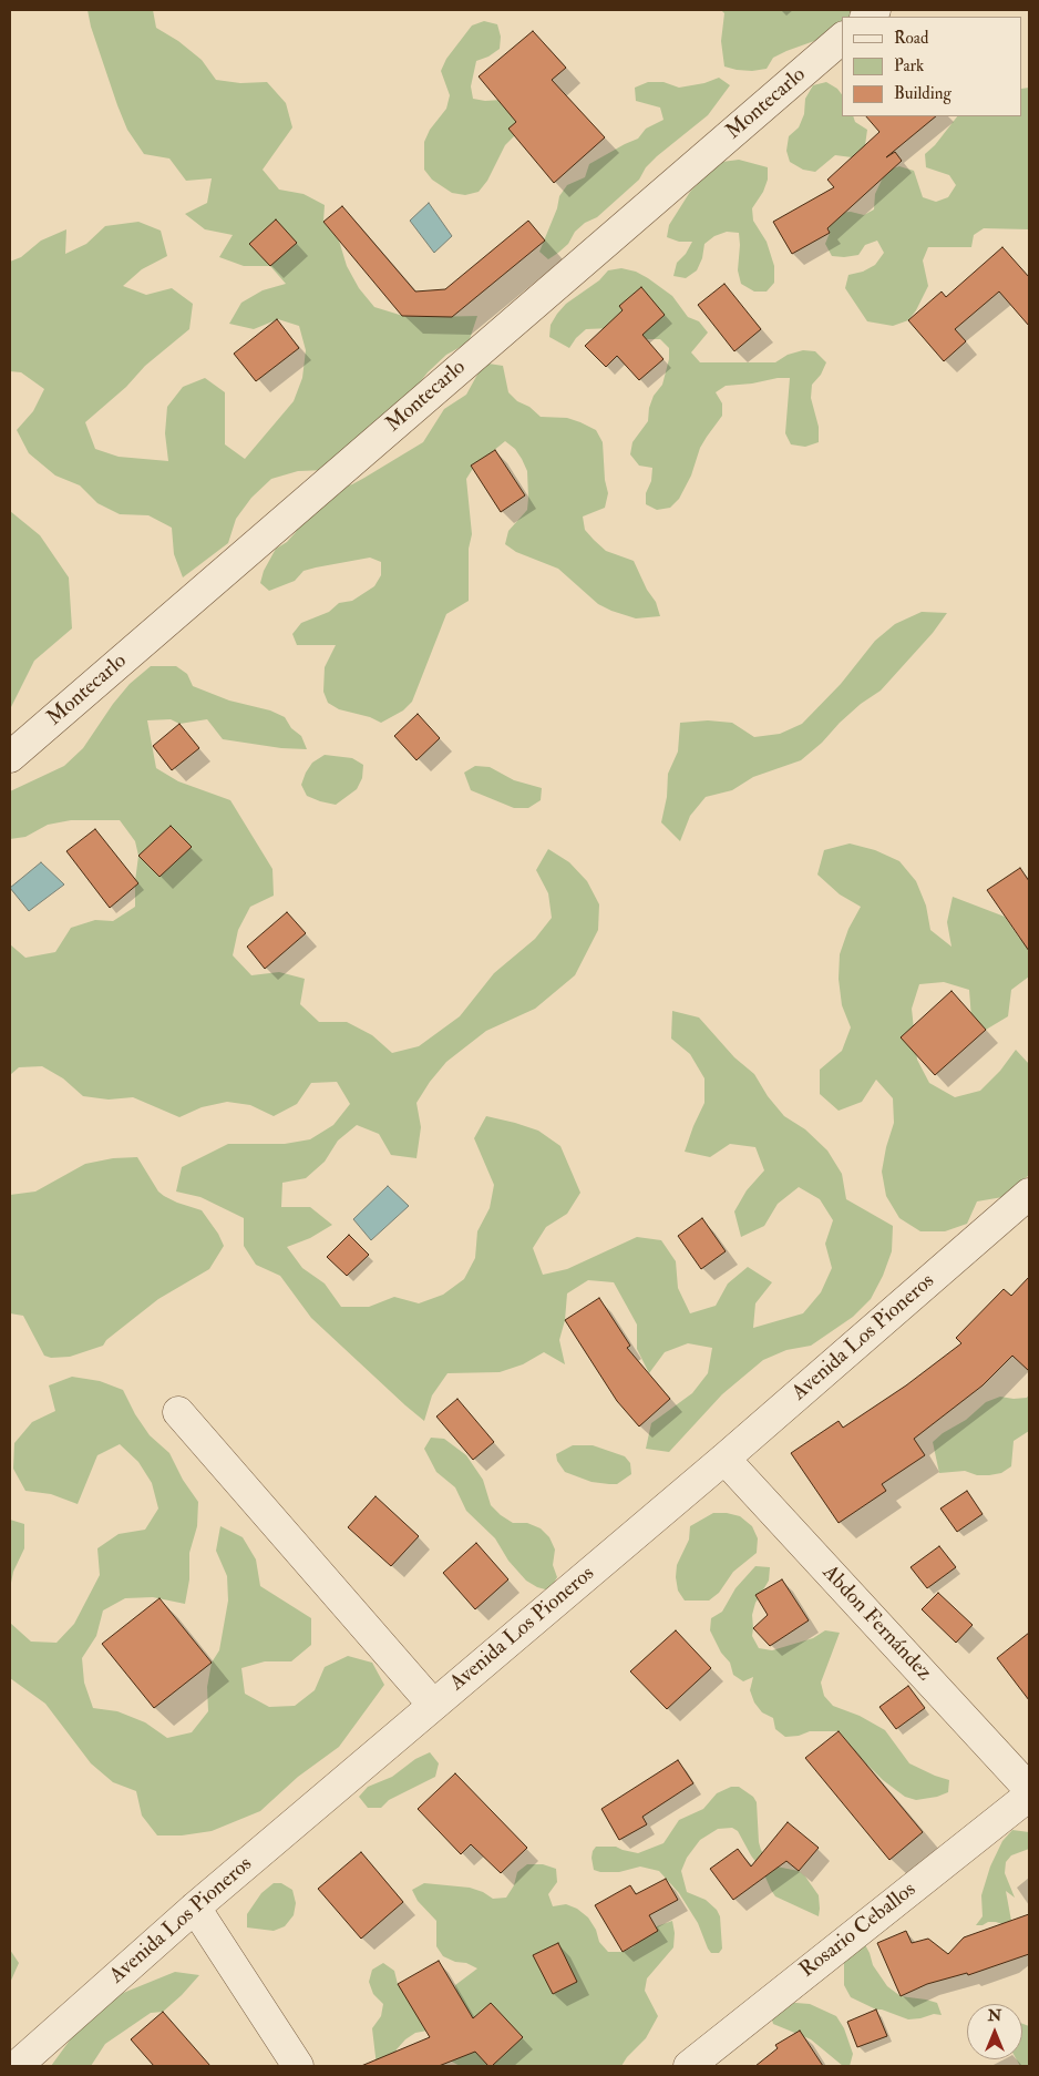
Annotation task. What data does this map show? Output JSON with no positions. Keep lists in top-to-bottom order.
{
  "streets": {
    "street": [
      "Montecarlo",
      "Avenida Los Pioneros",
      "Abdon Fernández",
      "Rosario Ceballos"
    ]
  },
  "crossings": [
    ["Avenida Los Pioneros", "Abdon Fernández"]
  ],
  "legend": ["Road", "Park", "Building"],
  "north": "top"
}
